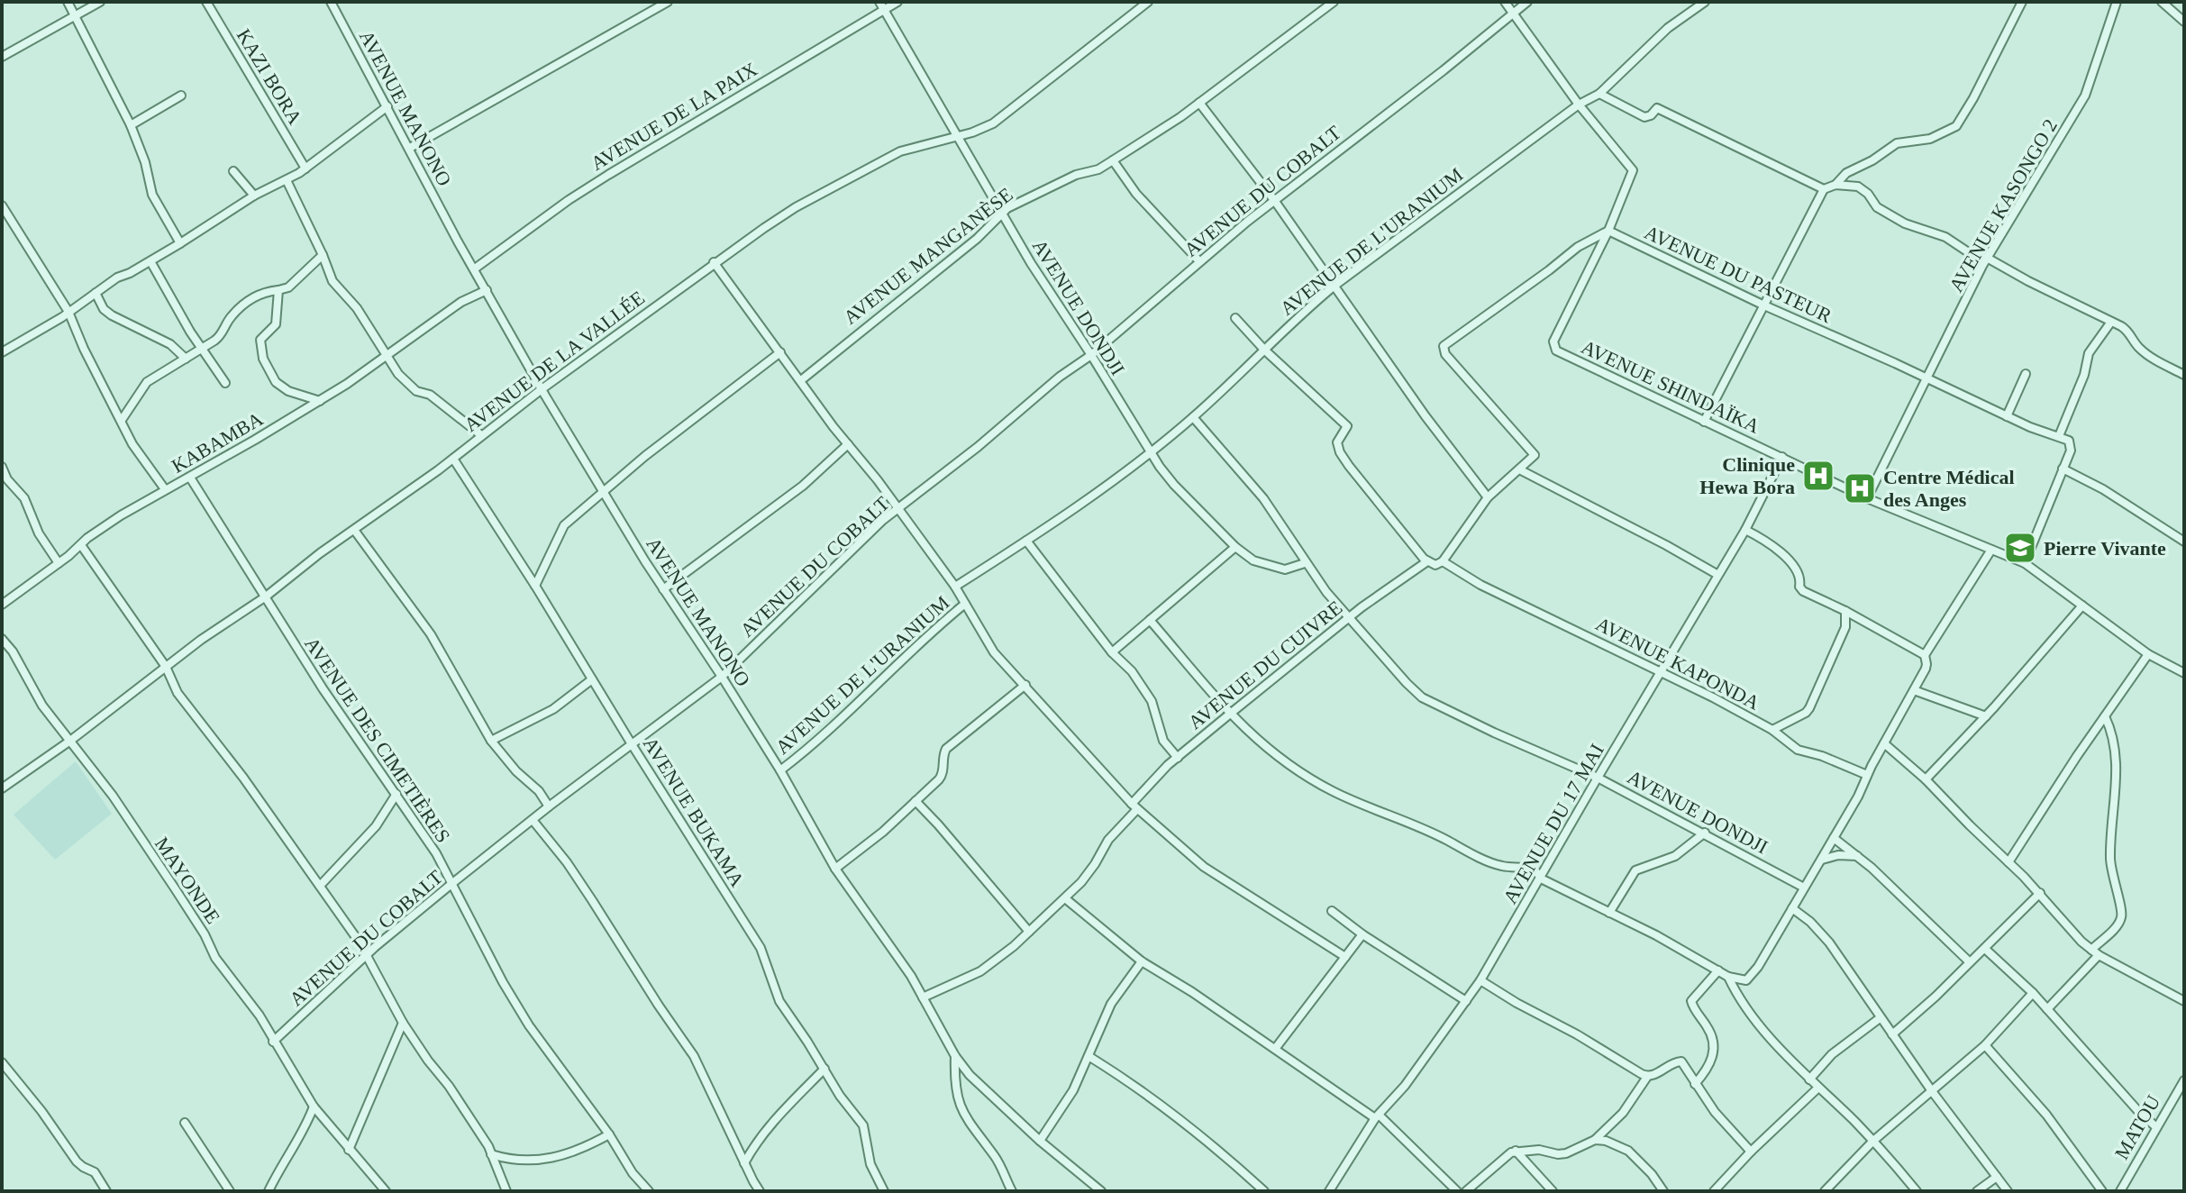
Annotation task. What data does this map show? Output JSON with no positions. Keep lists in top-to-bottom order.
{
  "streets": {
    "street": [
      "KAZI BORA",
      "AVENUE MANONO",
      "AVENUE DE LA PAIX",
      "AVENUE DU COBALT",
      "AVENUE KASONGO 2",
      "AVENUE DE L'URANIUM",
      "AVENUE MANGANÈSE",
      "AVENUE DU PASTEUR",
      "AVENUE DONDJI",
      "AVENUE DE LA VALLÉE",
      "AVENUE SHINDAÏKA",
      "KABAMBA",
      "AVENUE KAPONDA",
      "AVENUE DU CUIVRE",
      "AVENUE DES CIMETIÈRES",
      "AVENUE BUKAMA",
      "AVENUE DU 17 MAI",
      "MAYONDE",
      "MATOU"
    ]
  },
  "crossings": [
    ["AVENUE MANONO", "AVENUE DE LA PAIX"],
    ["AVENUE MANONO", "AVENUE DU COBALT"],
    ["AVENUE MANONO", "AVENUE DE L'URANIUM"],
    ["AVENUE MANONO", "AVENUE DE LA VALLÉE"],
    ["AVENUE MANONO", "KABAMBA"],
    ["AVENUE MANONO", "AVENUE DU CUIVRE"],
    ["AVENUE DE LA PAIX", "AVENUE DONDJI"],
    ["AVENUE DU COBALT", "AVENUE DONDJI"],
    ["AVENUE DU COBALT", "AVENUE DES CIMETIÈRES"],
    ["AVENUE DU COBALT", "AVENUE BUKAMA"],
    ["AVENUE DU COBALT", "MAYONDE"],
    ["AVENUE KASONGO 2", "AVENUE DU PASTEUR"],
    ["AVENUE KASONGO 2", "AVENUE SHINDAÏKA"],
    ["AVENUE DE L'URANIUM", "AVENUE DONDJI"],
    ["AVENUE MANGANÈSE", "AVENUE DONDJI"],
    ["AVENUE DU PASTEUR", "AVENUE SHINDAÏKA"],
    ["AVENUE DONDJI", "AVENUE DE LA VALLÉE"],
    ["AVENUE DONDJI", "AVENUE DU CUIVRE"],
    ["AVENUE DONDJI", "AVENUE DU 17 MAI"],
    ["AVENUE DE LA VALLÉE", "AVENUE DES CIMETIÈRES"],
    ["AVENUE DE LA VALLÉE", "AVENUE BUKAMA"],
    ["AVENUE DE LA VALLÉE", "MAYONDE"],
    ["AVENUE SHINDAÏKA", "AVENUE DU 17 MAI"],
    ["KABAMBA", "AVENUE DES CIMETIÈRES"],
    ["AVENUE KAPONDA", "AVENUE DU 17 MAI"]
  ],
  "places": {
    "hospital": ["Clinique Hewa Bora", "Centre Médical des Anges"],
    "school or university": ["Pierre Vivante"]
  }
}
